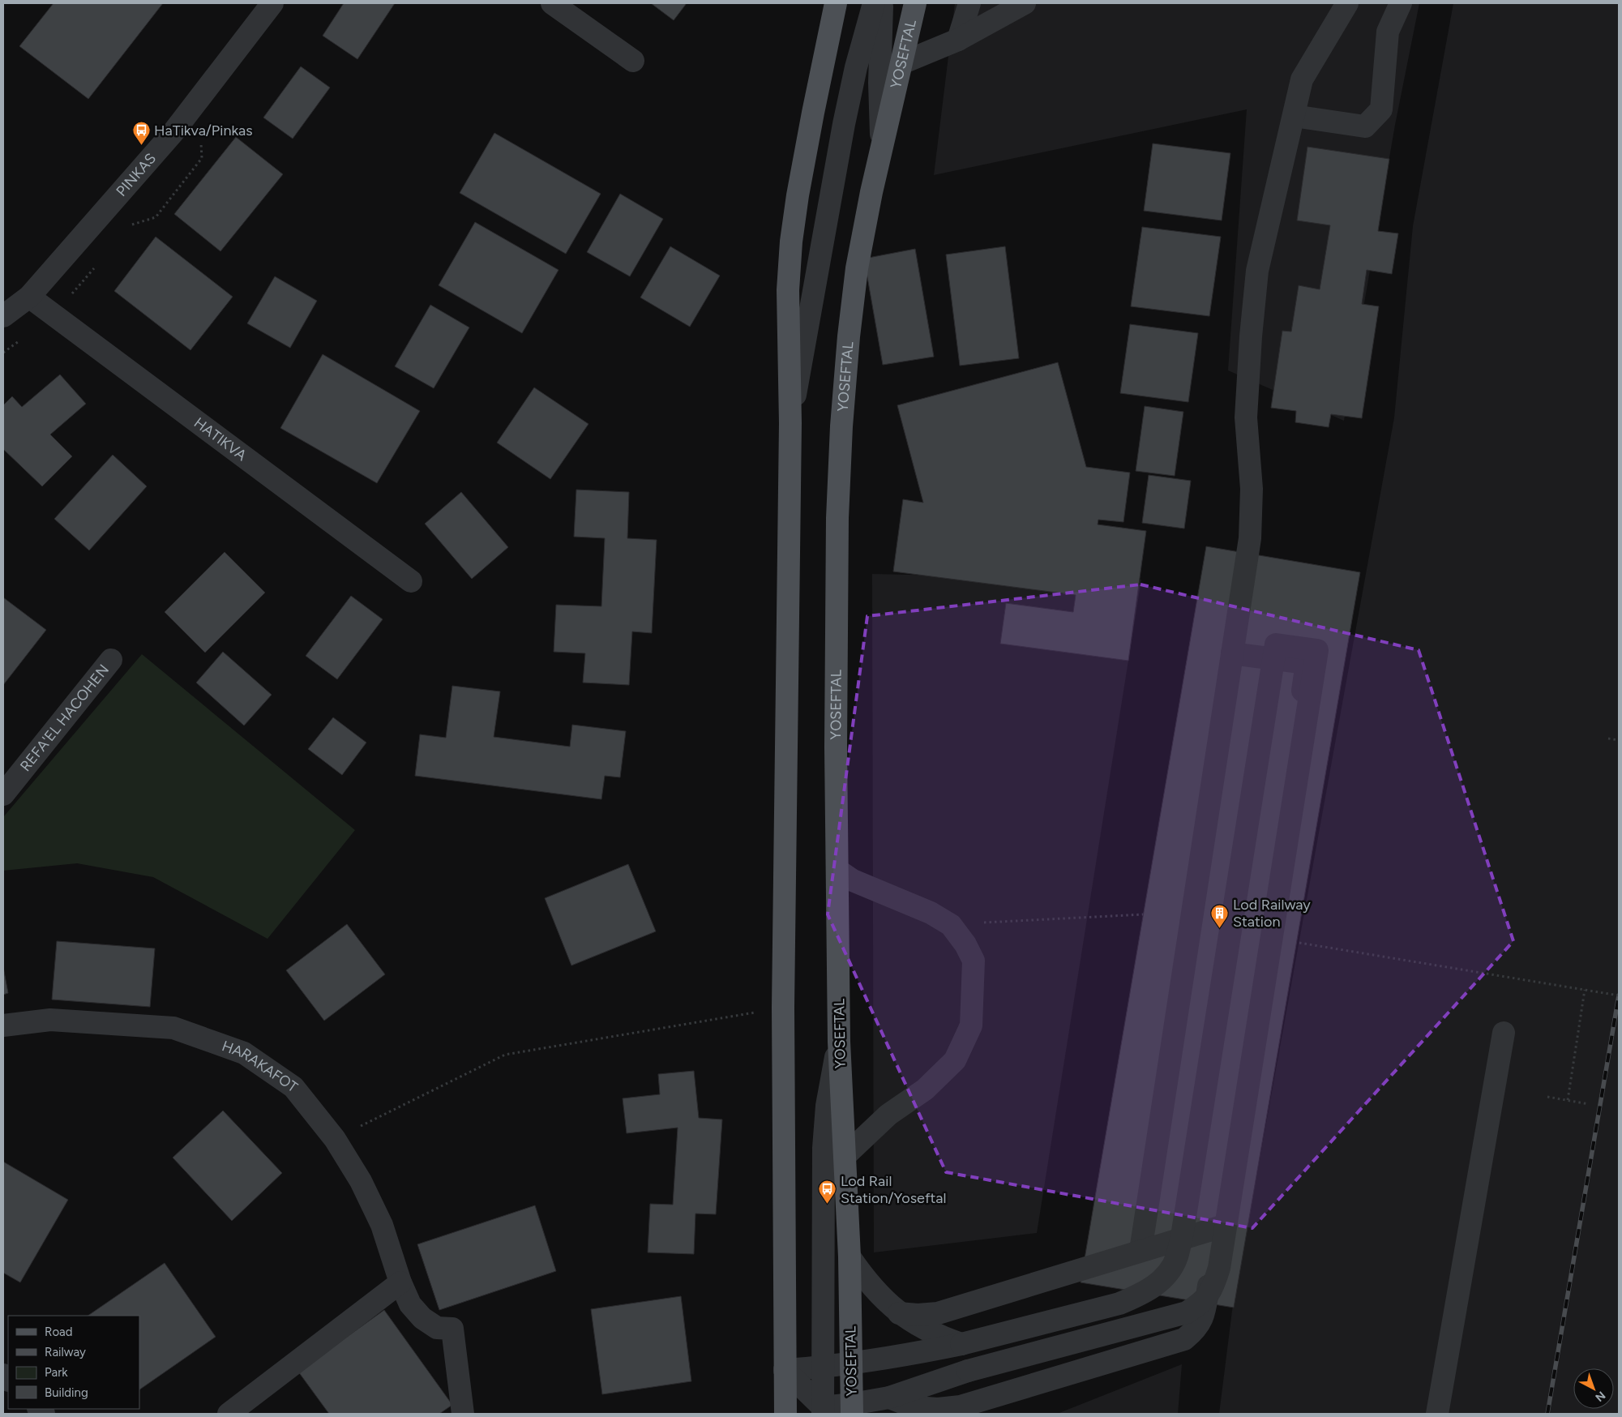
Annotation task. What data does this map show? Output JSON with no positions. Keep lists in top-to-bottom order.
{
  "streets": {
    "main road": ["YOSEFTAL"],
    "street": [
      "PINKAS",
      "HATIKVA",
      "REFA'EL HACOHEN",
      "HARAKAFOT"
    ]
  },
  "crossings": [
    ["PINKAS", "HATIKVA"]
  ],
  "places": {
    "bus stop": ["HaTikva/Pinkas", "Lod Rail Station/Yoseftal"],
    "building": ["Lod Railway Station"]
  },
  "legend": [
    "Road",
    "Railway",
    "Park",
    "Building"
  ],
  "north": "bottom right"
}
